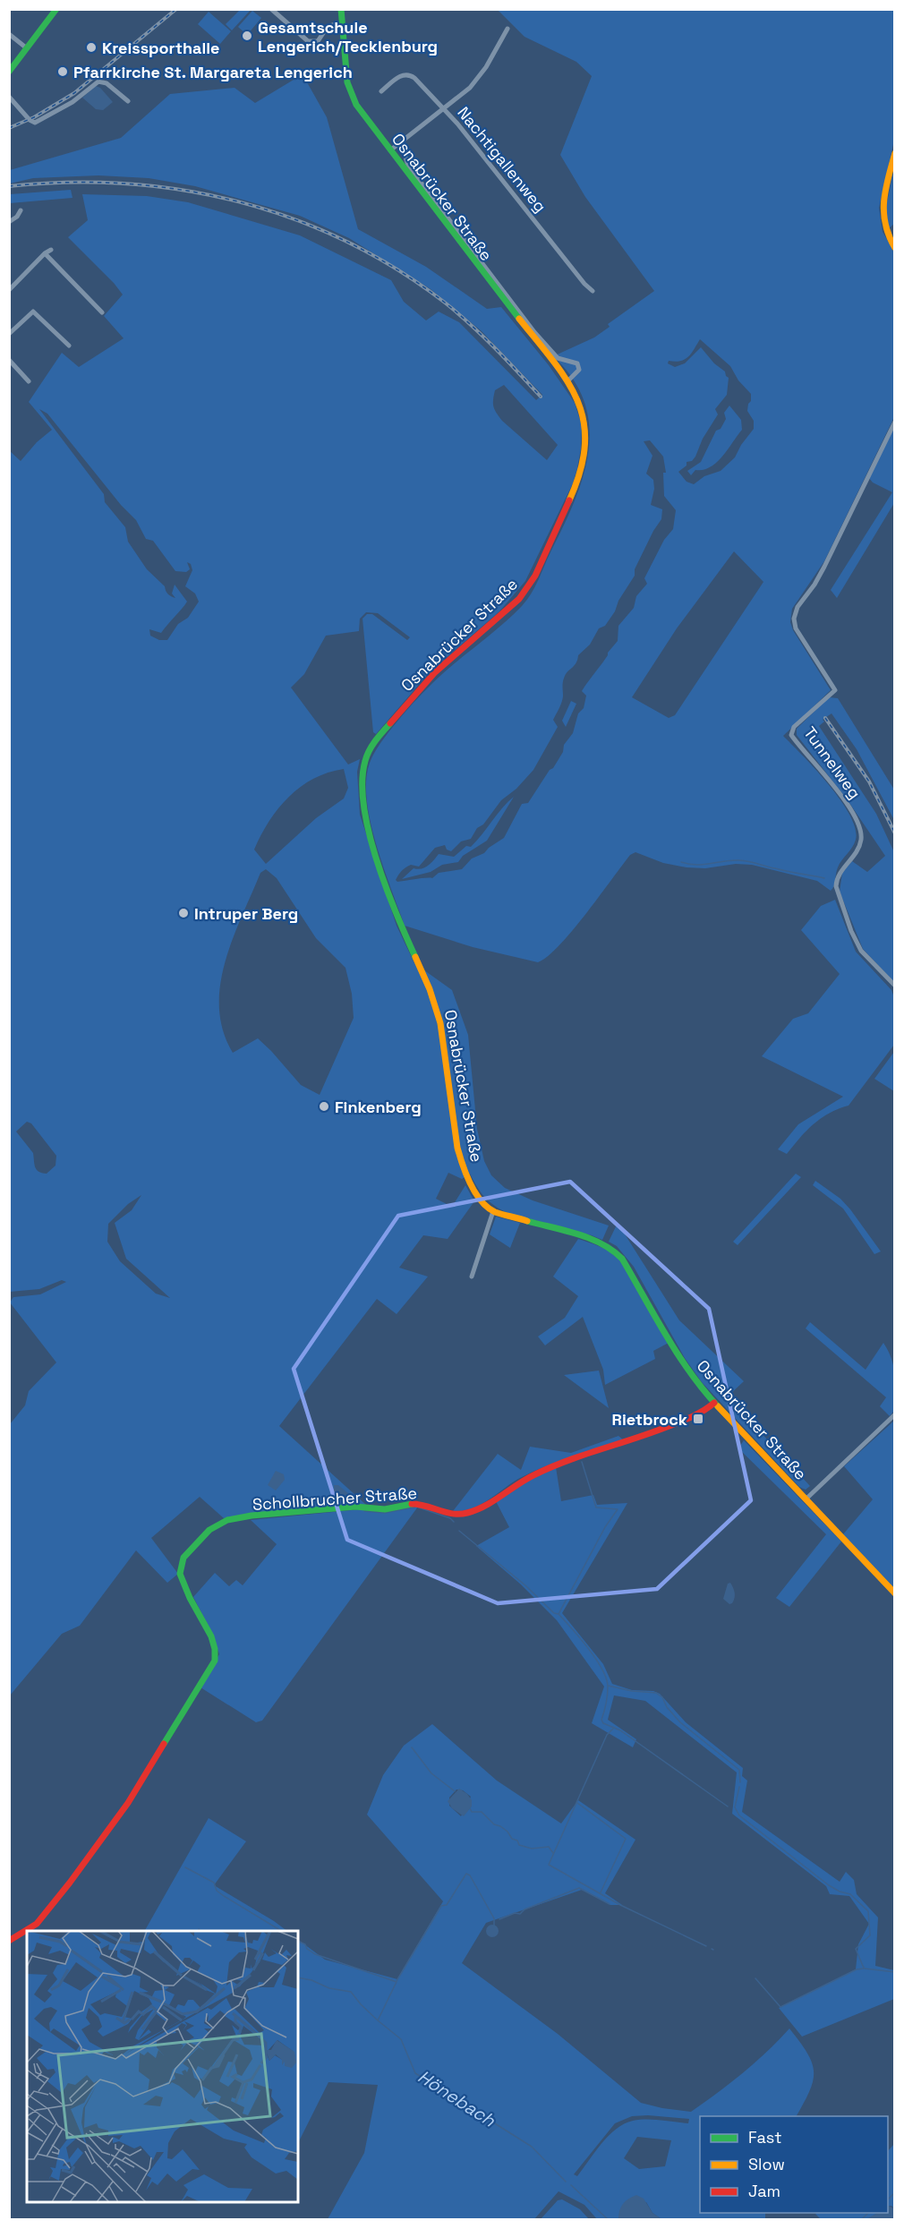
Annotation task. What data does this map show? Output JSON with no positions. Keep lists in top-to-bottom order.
{
  "streets": {
    "main road": ["Osnabrücker Straße", "Schollbrucher Straße"],
    "street": ["Nachtigallenweg", "Tunnelweg"]
  },
  "crossings": [
    ["Osnabrücker Straße", "Schollbrucher Straße"]
  ],
  "water": ["Hönebach"],
  "places": {
    "other": [
      "Gesamtschule Lengerich/Tecklenburg",
      "Kreissporthalle",
      "Pfarrkirche St. Margareta Lengerich",
      "Intruper Berg",
      "Finkenberg"
    ],
    "transit": ["Rietbrock"]
  },
  "legend": ["Fast", "Slow", "Jam"]
}
